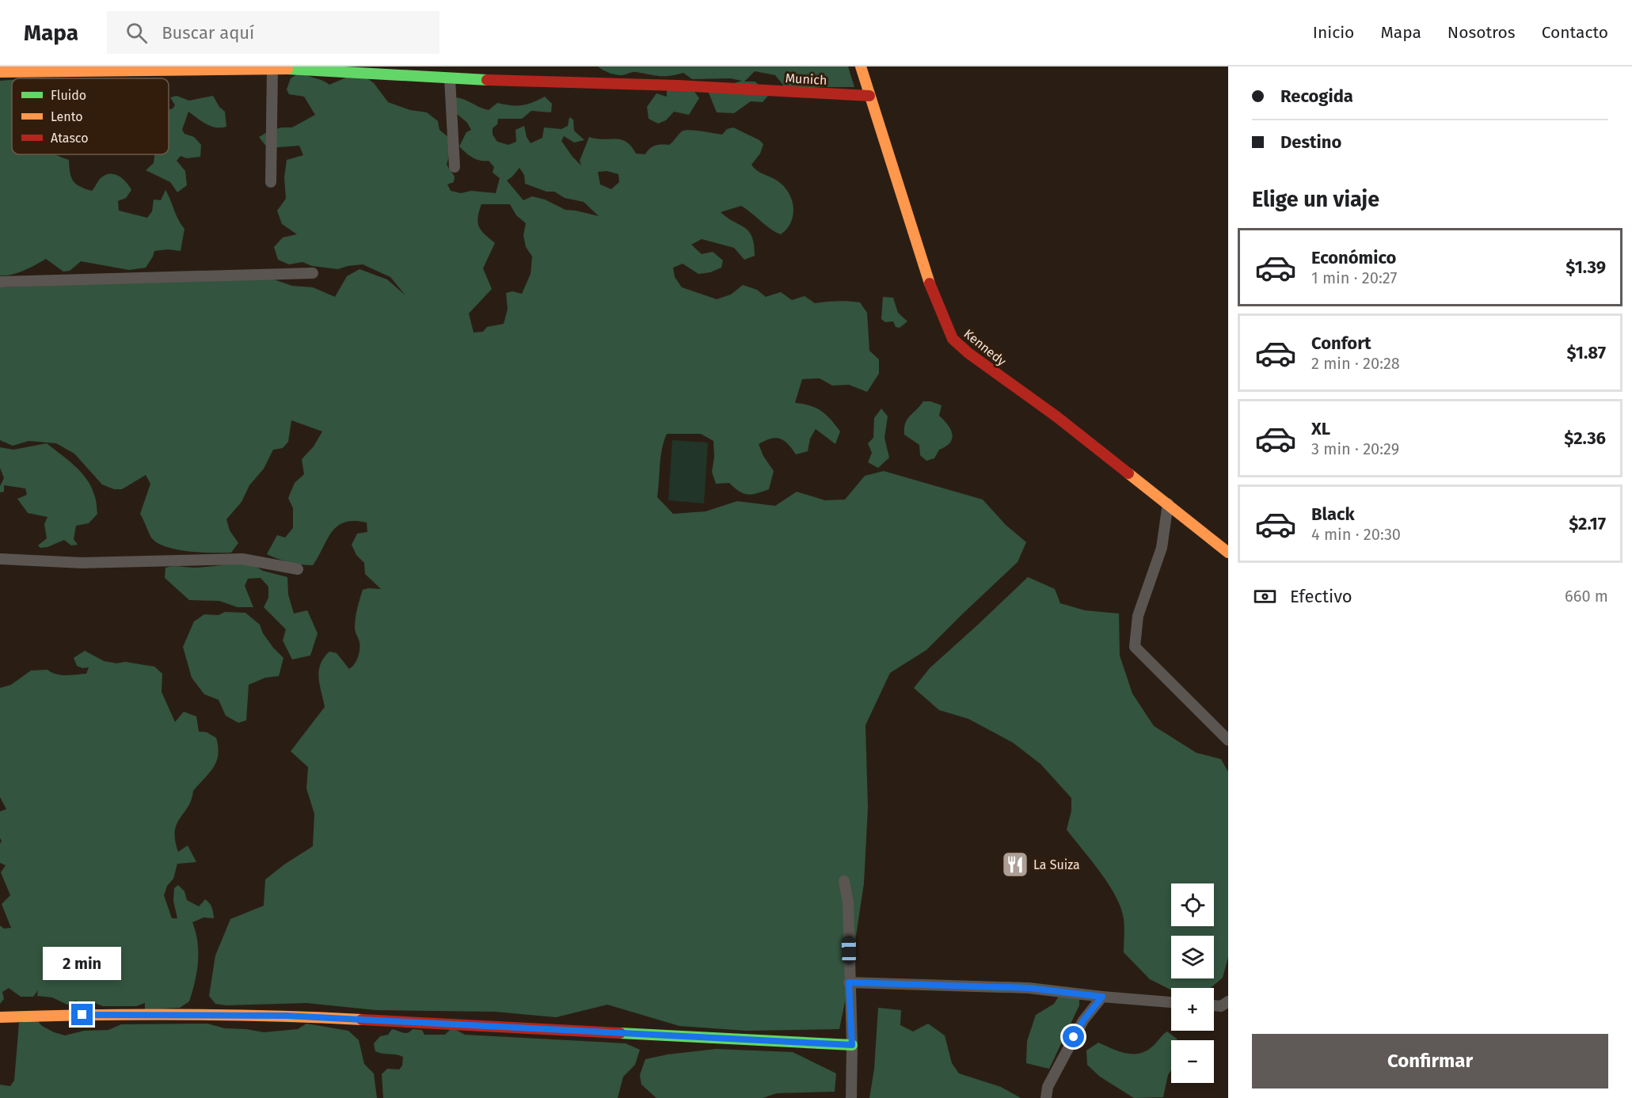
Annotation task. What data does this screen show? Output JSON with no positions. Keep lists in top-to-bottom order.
{
  "streets": {
    "street": ["Munich", "Kennedy"]
  },
  "crossings": [
    ["Munich", "Kennedy"]
  ],
  "places": {
    "restaurant": ["La Suiza"]
  },
  "legend": ["Fluido", "Lento", "Atasco"],
  "page": {
    "header": "Mapa",
    "search": "Buscar aquí",
    "nav": [
      "Inicio",
      "Mapa",
      "Nosotros",
      "Contacto"
    ],
    "banner": ["Recogida", "Destino"],
    "heading": "Elige un viaje",
    "list": [
      {
        "name": "Económico",
        "note": "1 min · 20:27",
        "value": "$1.39"
      },
      {
        "name": "Confort",
        "note": "2 min · 20:28",
        "value": "$1.87"
      },
      {
        "name": "XL",
        "note": "3 min · 20:29",
        "value": "$2.36"
      },
      {
        "name": "Black",
        "note": "4 min · 20:30",
        "value": "$2.17"
      }
    ],
    "pay": ["Efectivo", "660 m"],
    "map_buttons": ["+", "−"],
    "bubble": "2 min",
    "buttons": "Confirmar"
  }
}
